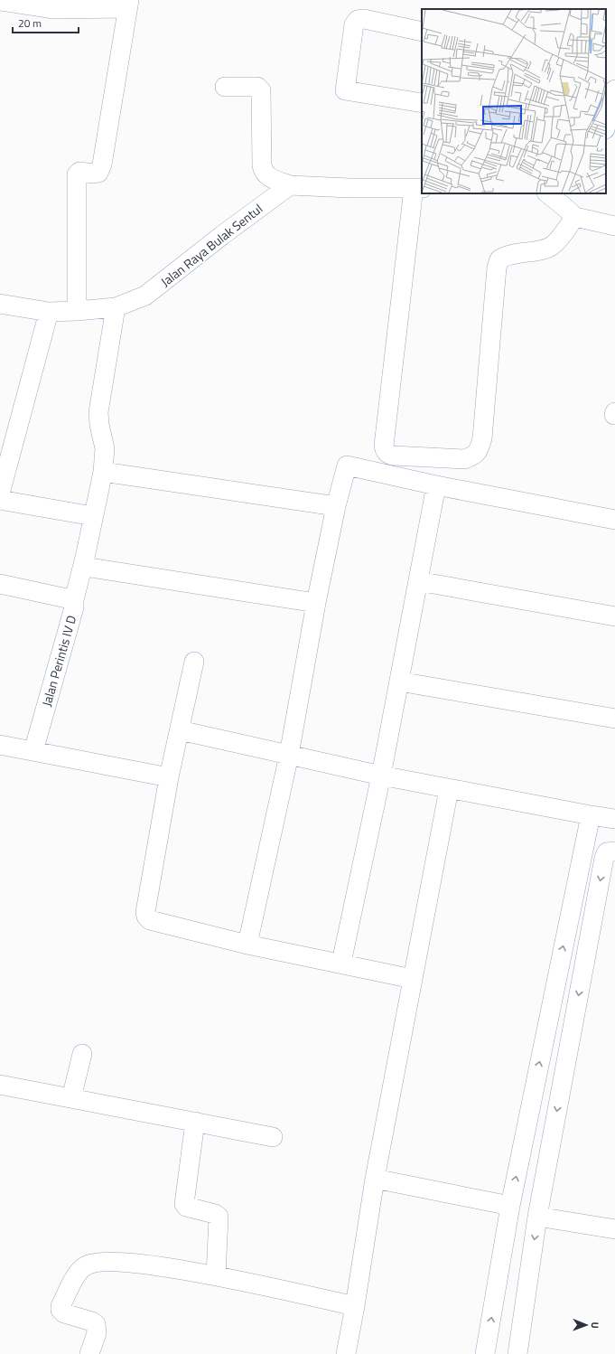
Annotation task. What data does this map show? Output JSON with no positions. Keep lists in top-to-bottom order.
{
  "streets": {
    "street": ["Jalan Raya Bulak Sentul", "Jalan Perintis IV D"]
  },
  "scale_bar": "20 m",
  "north": "right"
}
